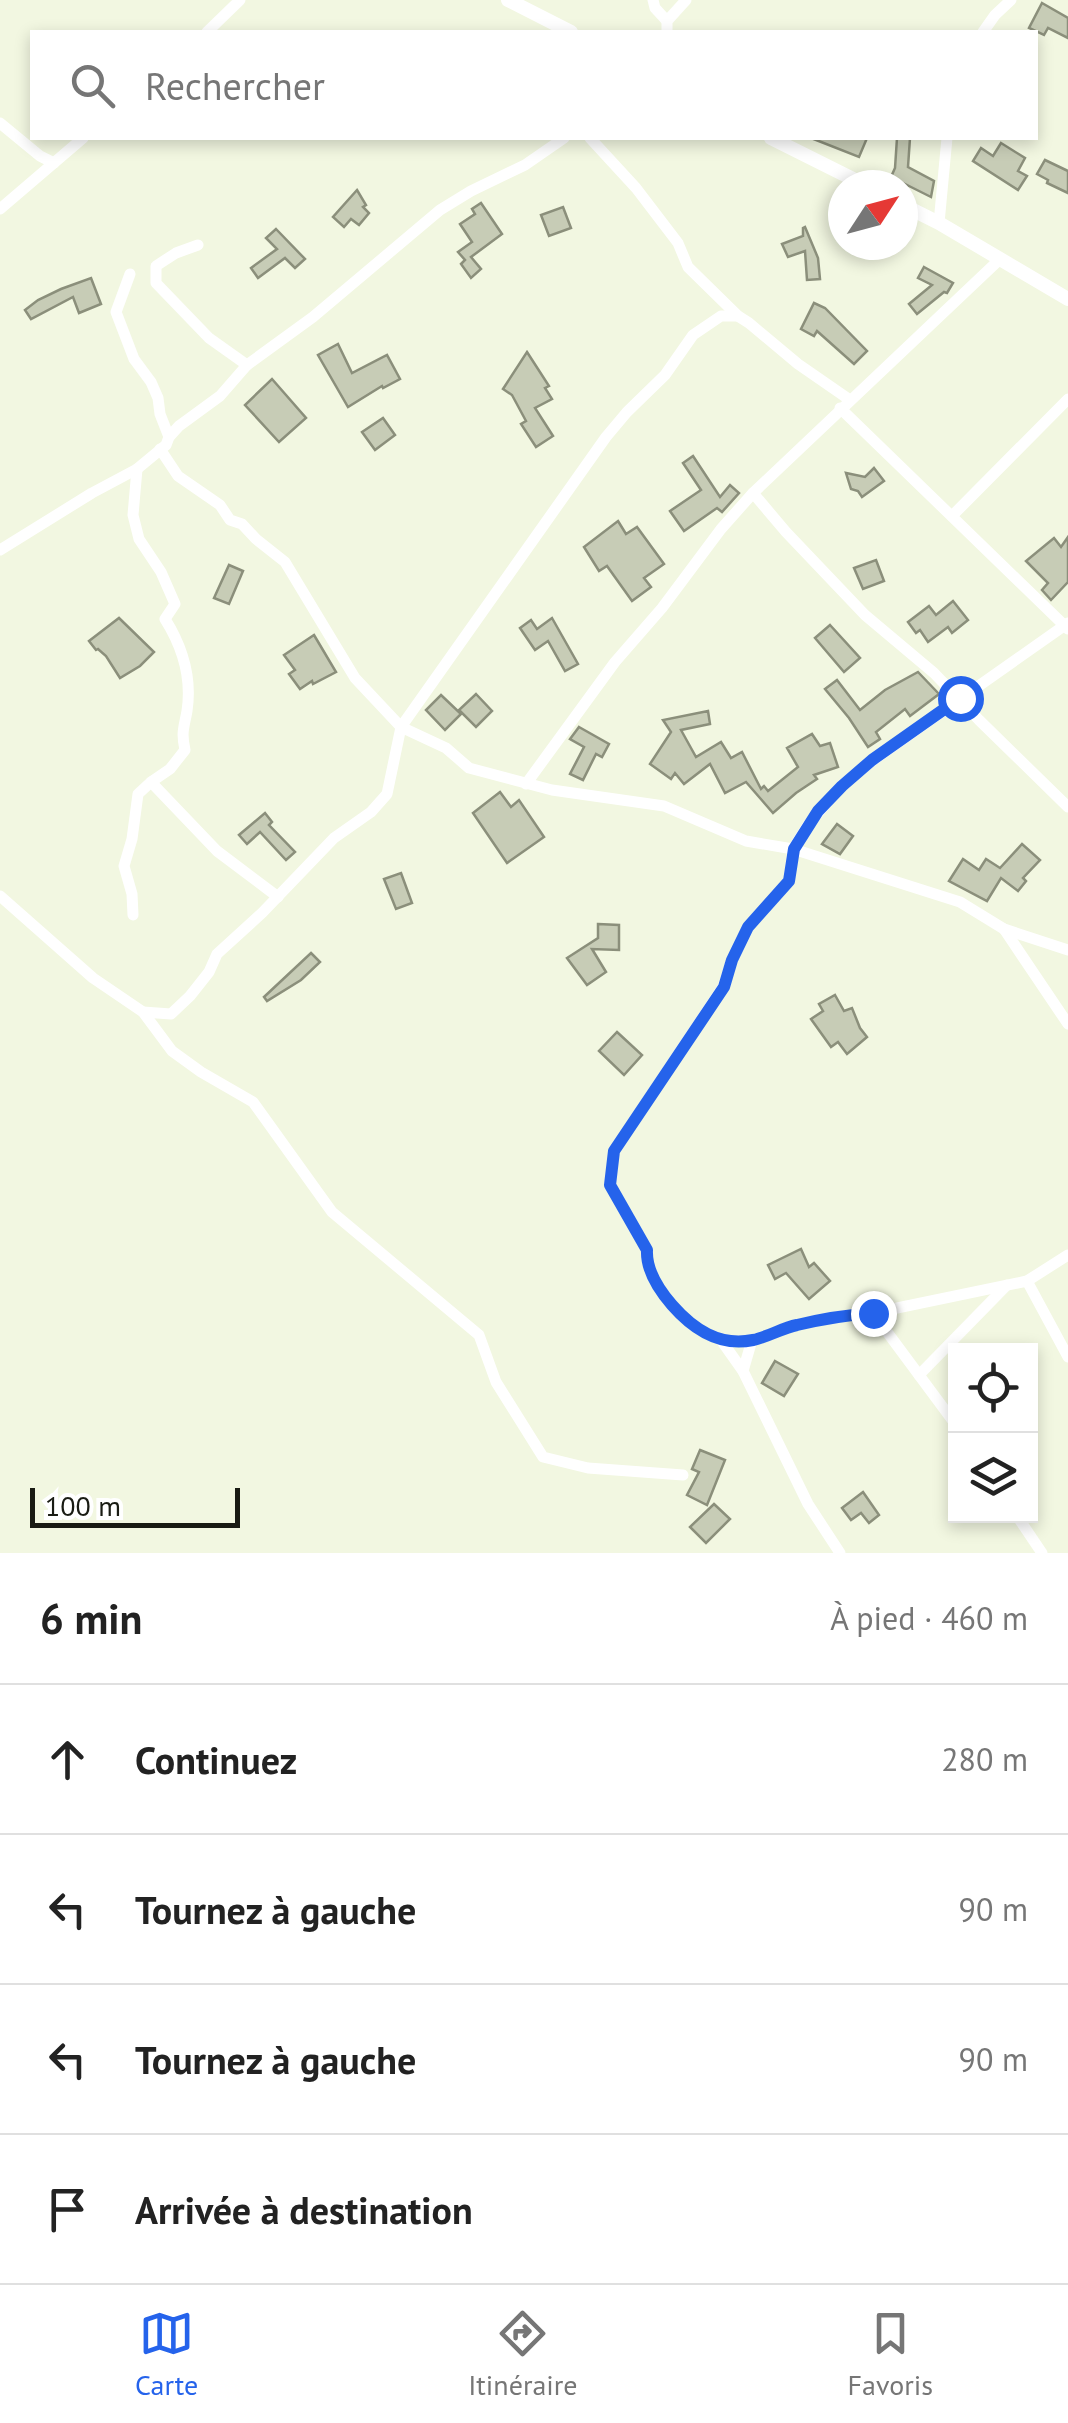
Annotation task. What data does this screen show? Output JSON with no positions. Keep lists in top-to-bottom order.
{
  "scale_bar": "100 m",
  "north": "top right",
  "page": {
    "search": "Rechercher",
    "scale": "100 m",
    "heading": ["6 min", "À pied · 460 m"],
    "list": [
      ["Continuez", "280 m"],
      ["Tournez à gauche", "90 m"],
      ["Tournez à gauche", "90 m"],
      "Arrivée à destination"
    ],
    "nav": ["Carte", "Itinéraire", "Favoris"]
  }
}
